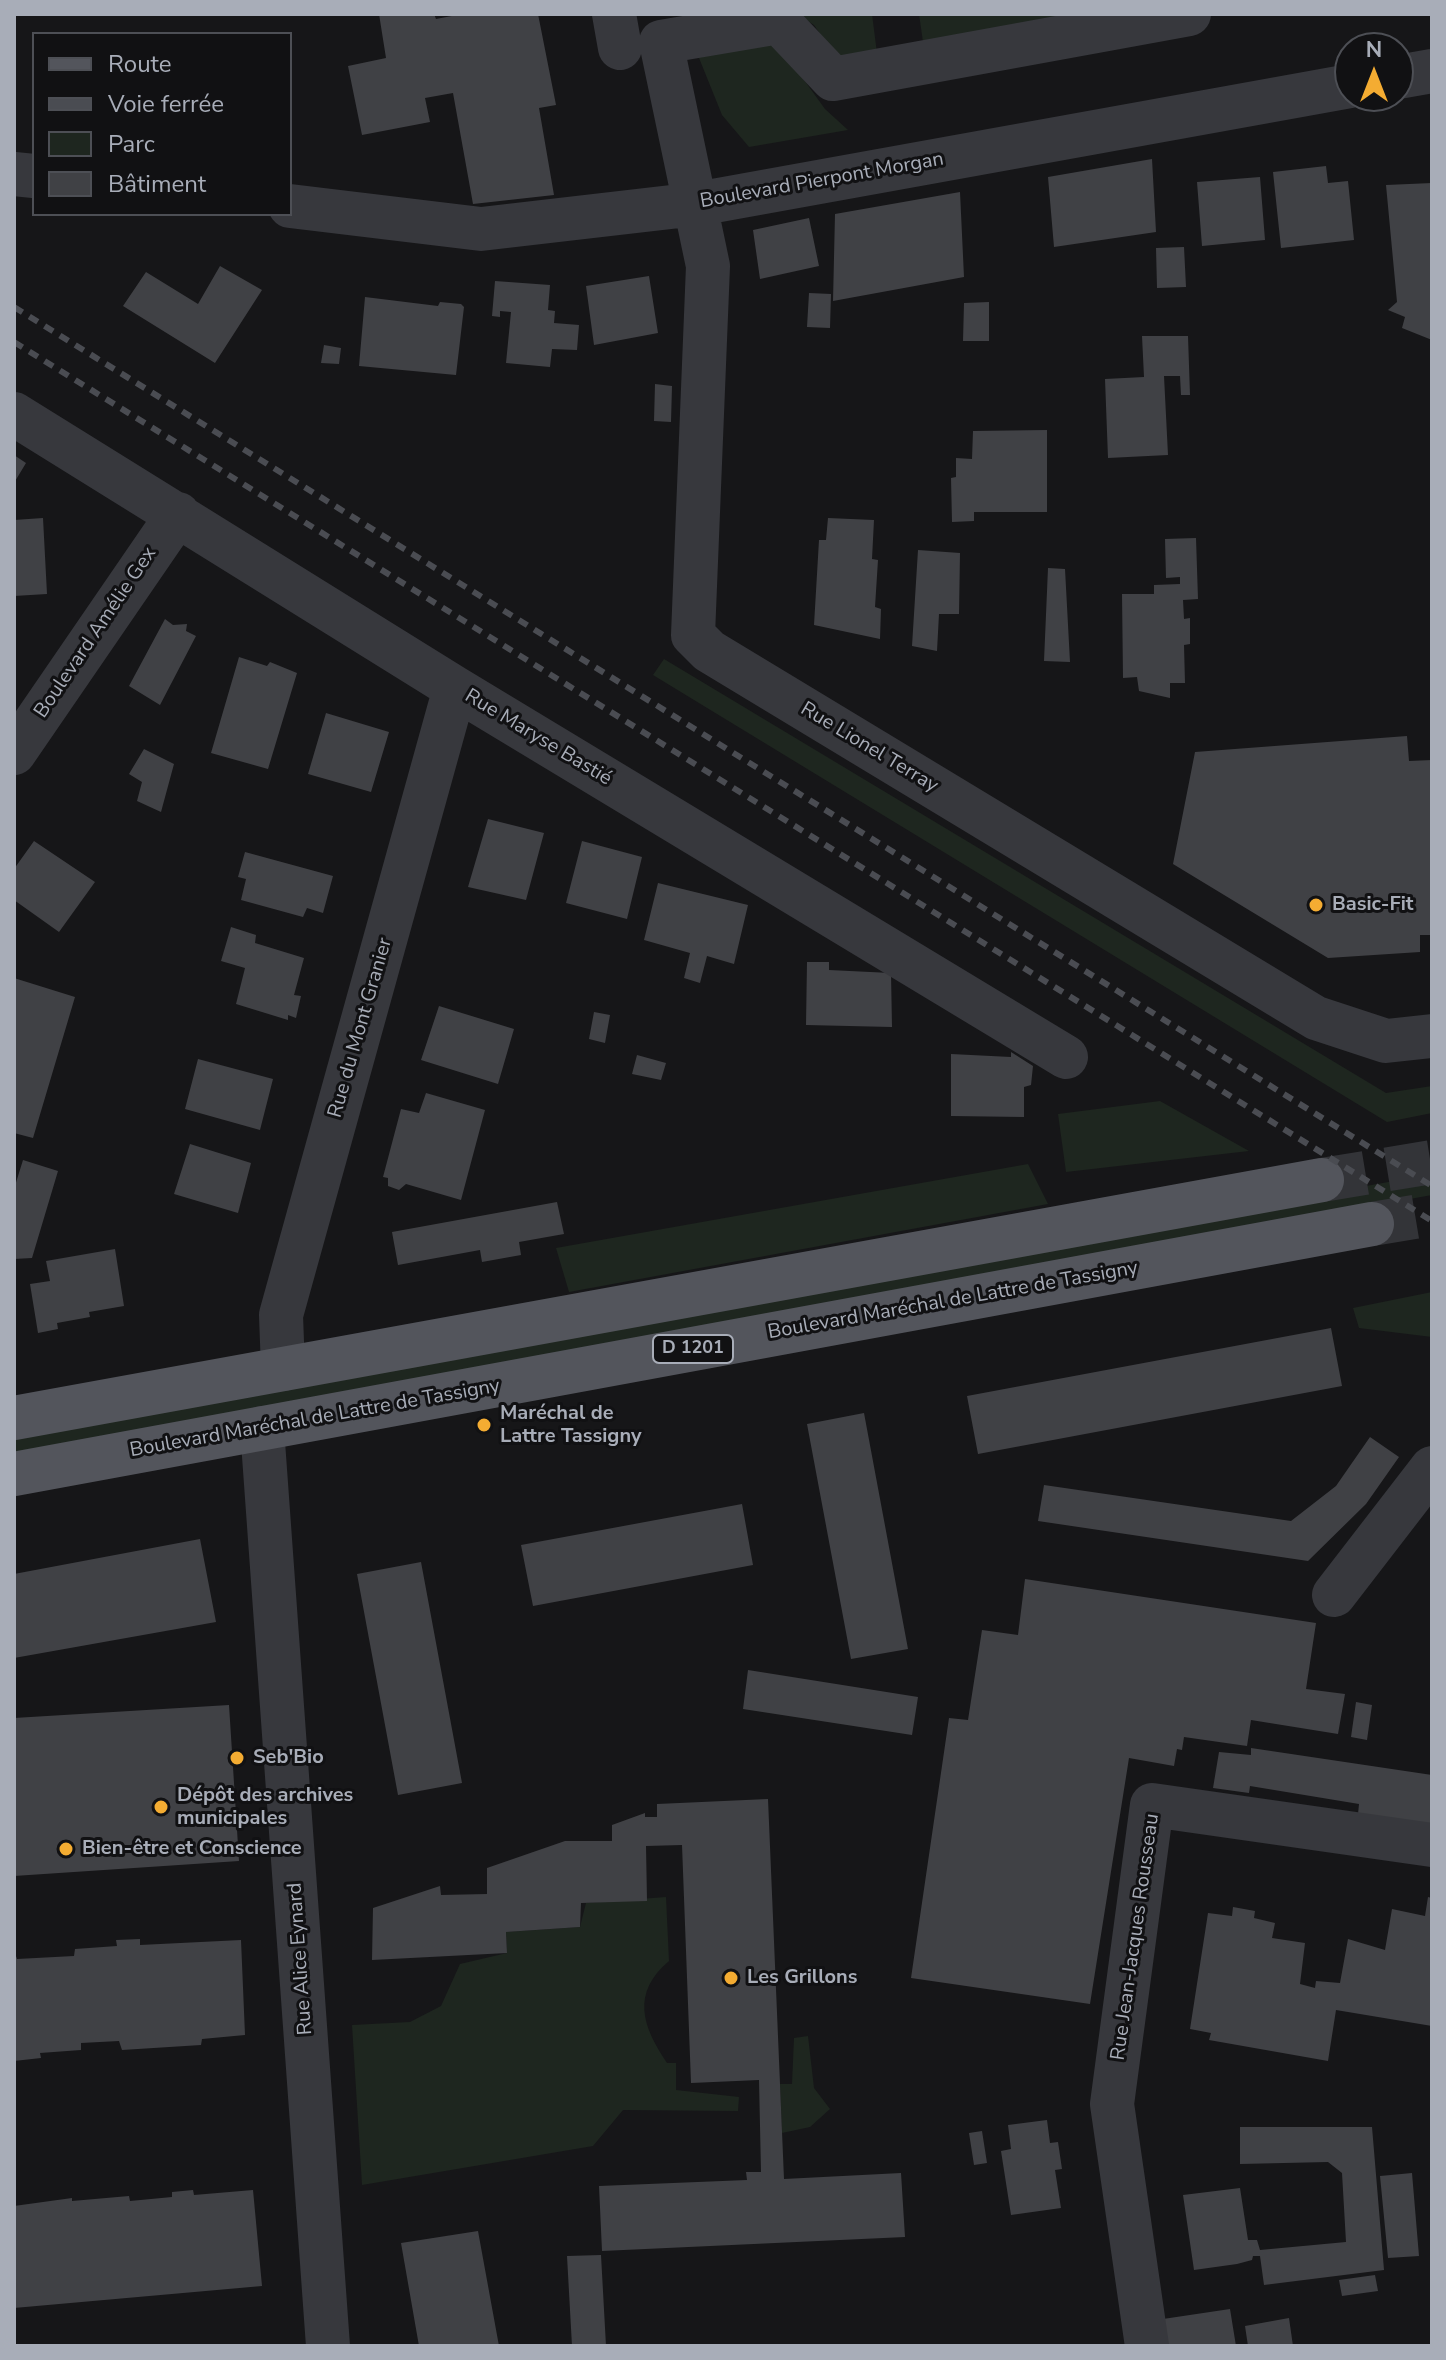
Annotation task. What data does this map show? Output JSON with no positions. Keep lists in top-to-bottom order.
{
  "streets": {
    "main road": ["Boulevard Maréchal de Lattre de Tassigny", "D 1201"],
    "street": [
      "Boulevard Pierpont Morgan",
      "Boulevard Amélie Gex",
      "Rue Maryse Bastié",
      "Rue Lionel Terray",
      "Rue du Mont Granier",
      "Rue Jean-Jacques Rousseau",
      "Rue Alice Eynard"
    ]
  },
  "crossings": [
    ["Boulevard Pierpont Morgan", "Rue Lionel Terray"],
    ["Boulevard Amélie Gex", "Rue Maryse Bastié"],
    ["Rue Maryse Bastié", "Rue du Mont Granier"],
    ["Boulevard Maréchal de Lattre de Tassigny", "Rue Alice Eynard"]
  ],
  "places": [
    "Basic-Fit",
    "Maréchal de Lattre Tassigny",
    "Seb'Bio",
    "Dépôt des archives municipales",
    "Bien-être et Conscience",
    "Les Grillons"
  ],
  "legend": [
    "Route",
    "Voie ferrée",
    "Parc",
    "Bâtiment"
  ],
  "north": "top"
}
